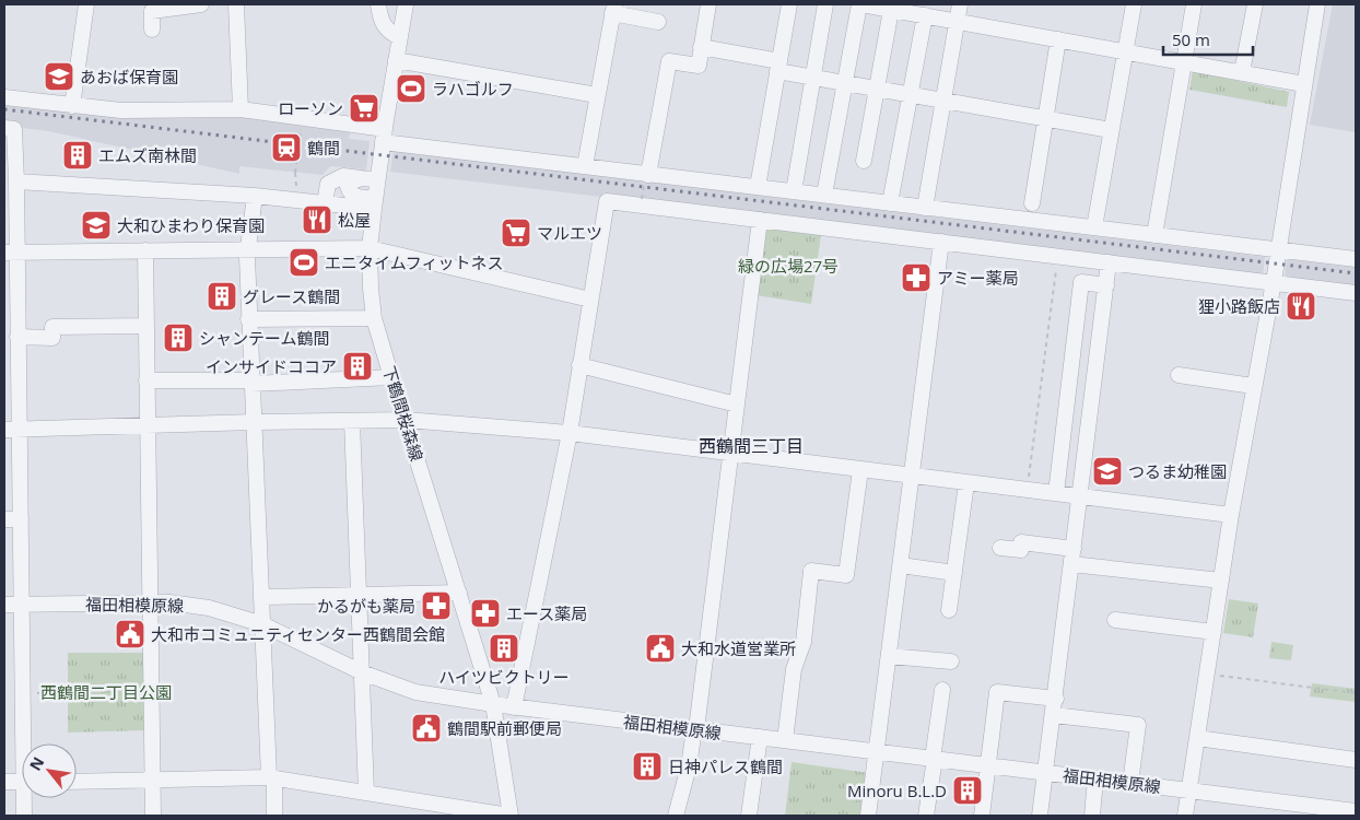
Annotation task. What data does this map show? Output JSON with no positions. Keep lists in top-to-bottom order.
{
  "streets": {
    "street": ["下鶴間桜森線", "福田相模原線"]
  },
  "crossings": [
    ["下鶴間桜森線", "福田相模原線"]
  ],
  "districts": ["西鶴間三丁目"],
  "parks": ["緑の広場27号", "西鶴間二丁目公園"],
  "places": {
    "school or university": ["あおば保育園", "大和ひまわり保育園", "つるま幼稚園"],
    "sports": ["ラハゴルフ", "エニタイムフィットネス"],
    "supermarket": ["ローソン", "マルエツ"],
    "station": ["鶴間"],
    "building": [
      "エムズ南林間",
      "グレース鶴間",
      "シャンテーム鶴間",
      "インサイドココア",
      "ハイツビクトリー",
      "日神パレス鶴間",
      "Minoru B.L.D"
    ],
    "restaurant": ["松屋", "狸小路飯店"],
    "pharmacy": ["アミー薬局", "かるがも薬局", "エース薬局"],
    "public building": ["大和市コミュニティセンター西鶴間会館", "大和水道営業所", "鶴間駅前郵便局"]
  },
  "scale_bar": "50 m",
  "north": "top left"
}
